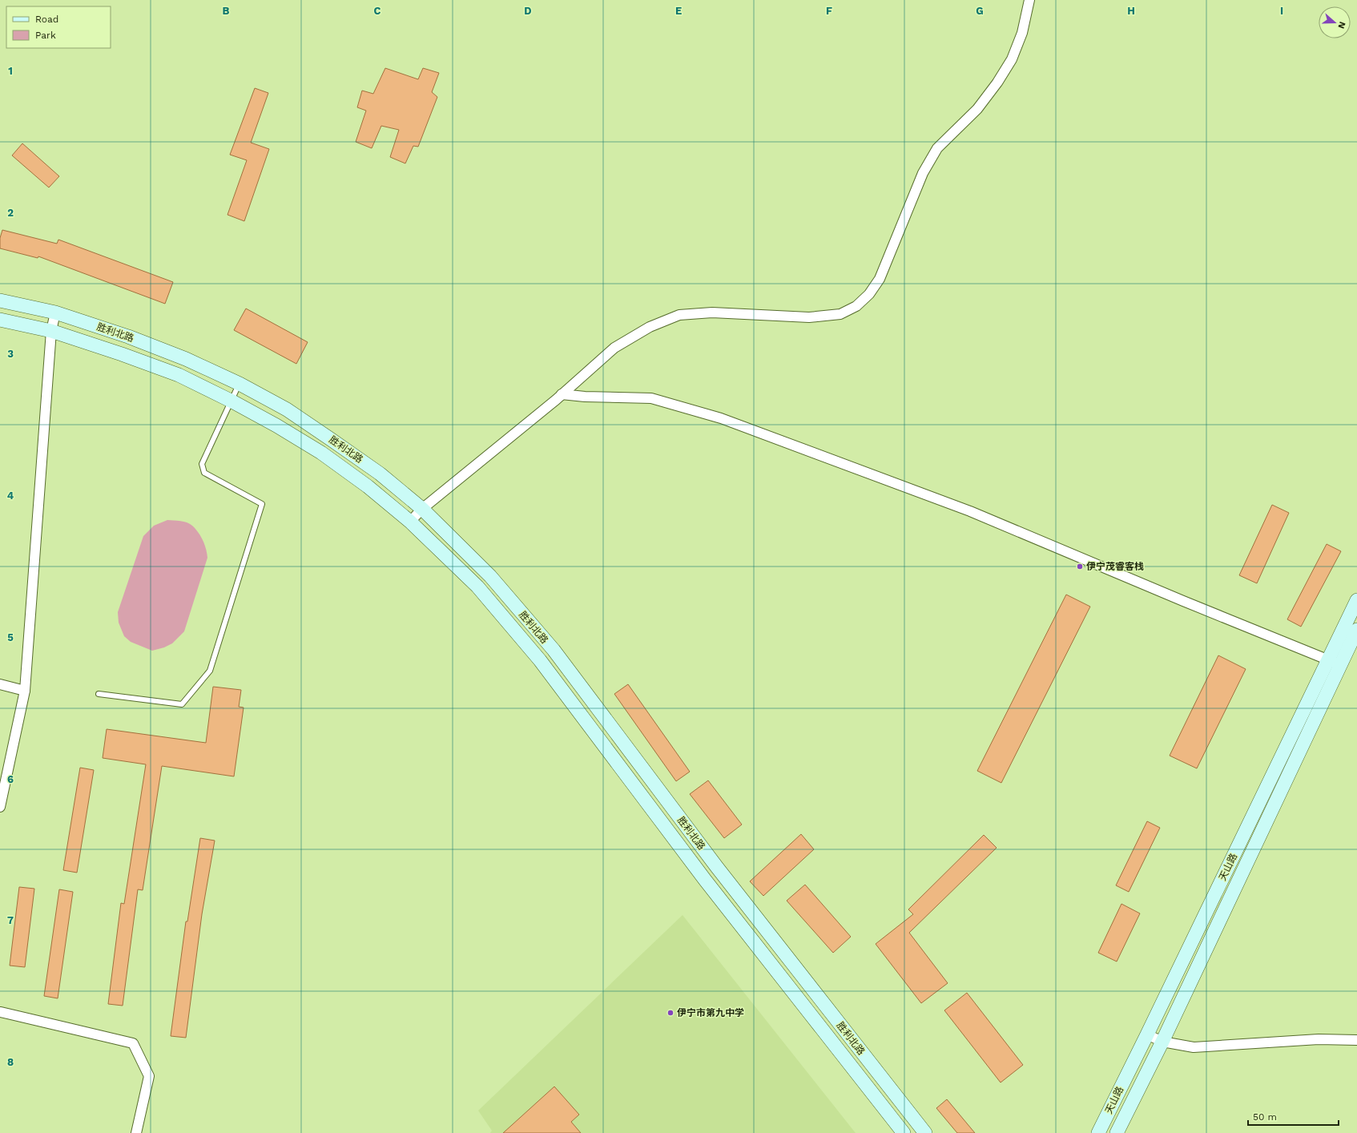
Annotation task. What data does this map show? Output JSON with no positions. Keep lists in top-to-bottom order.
{
  "streets": {
    "main road": ["胜利北路", "天山路"]
  },
  "places": ["伊宁茂睿客栈", "伊宁市第九中学"],
  "legend": ["Road", "Park"],
  "scale_bar": "50 m",
  "north": "right",
  "grid": {
    "columns": [
      "B",
      "C",
      "D",
      "E",
      "F",
      "G",
      "H",
      "I"
    ],
    "rows": [
      "1",
      "2",
      "3",
      "4",
      "5",
      "6",
      "7",
      "8"
    ]
  }
}
